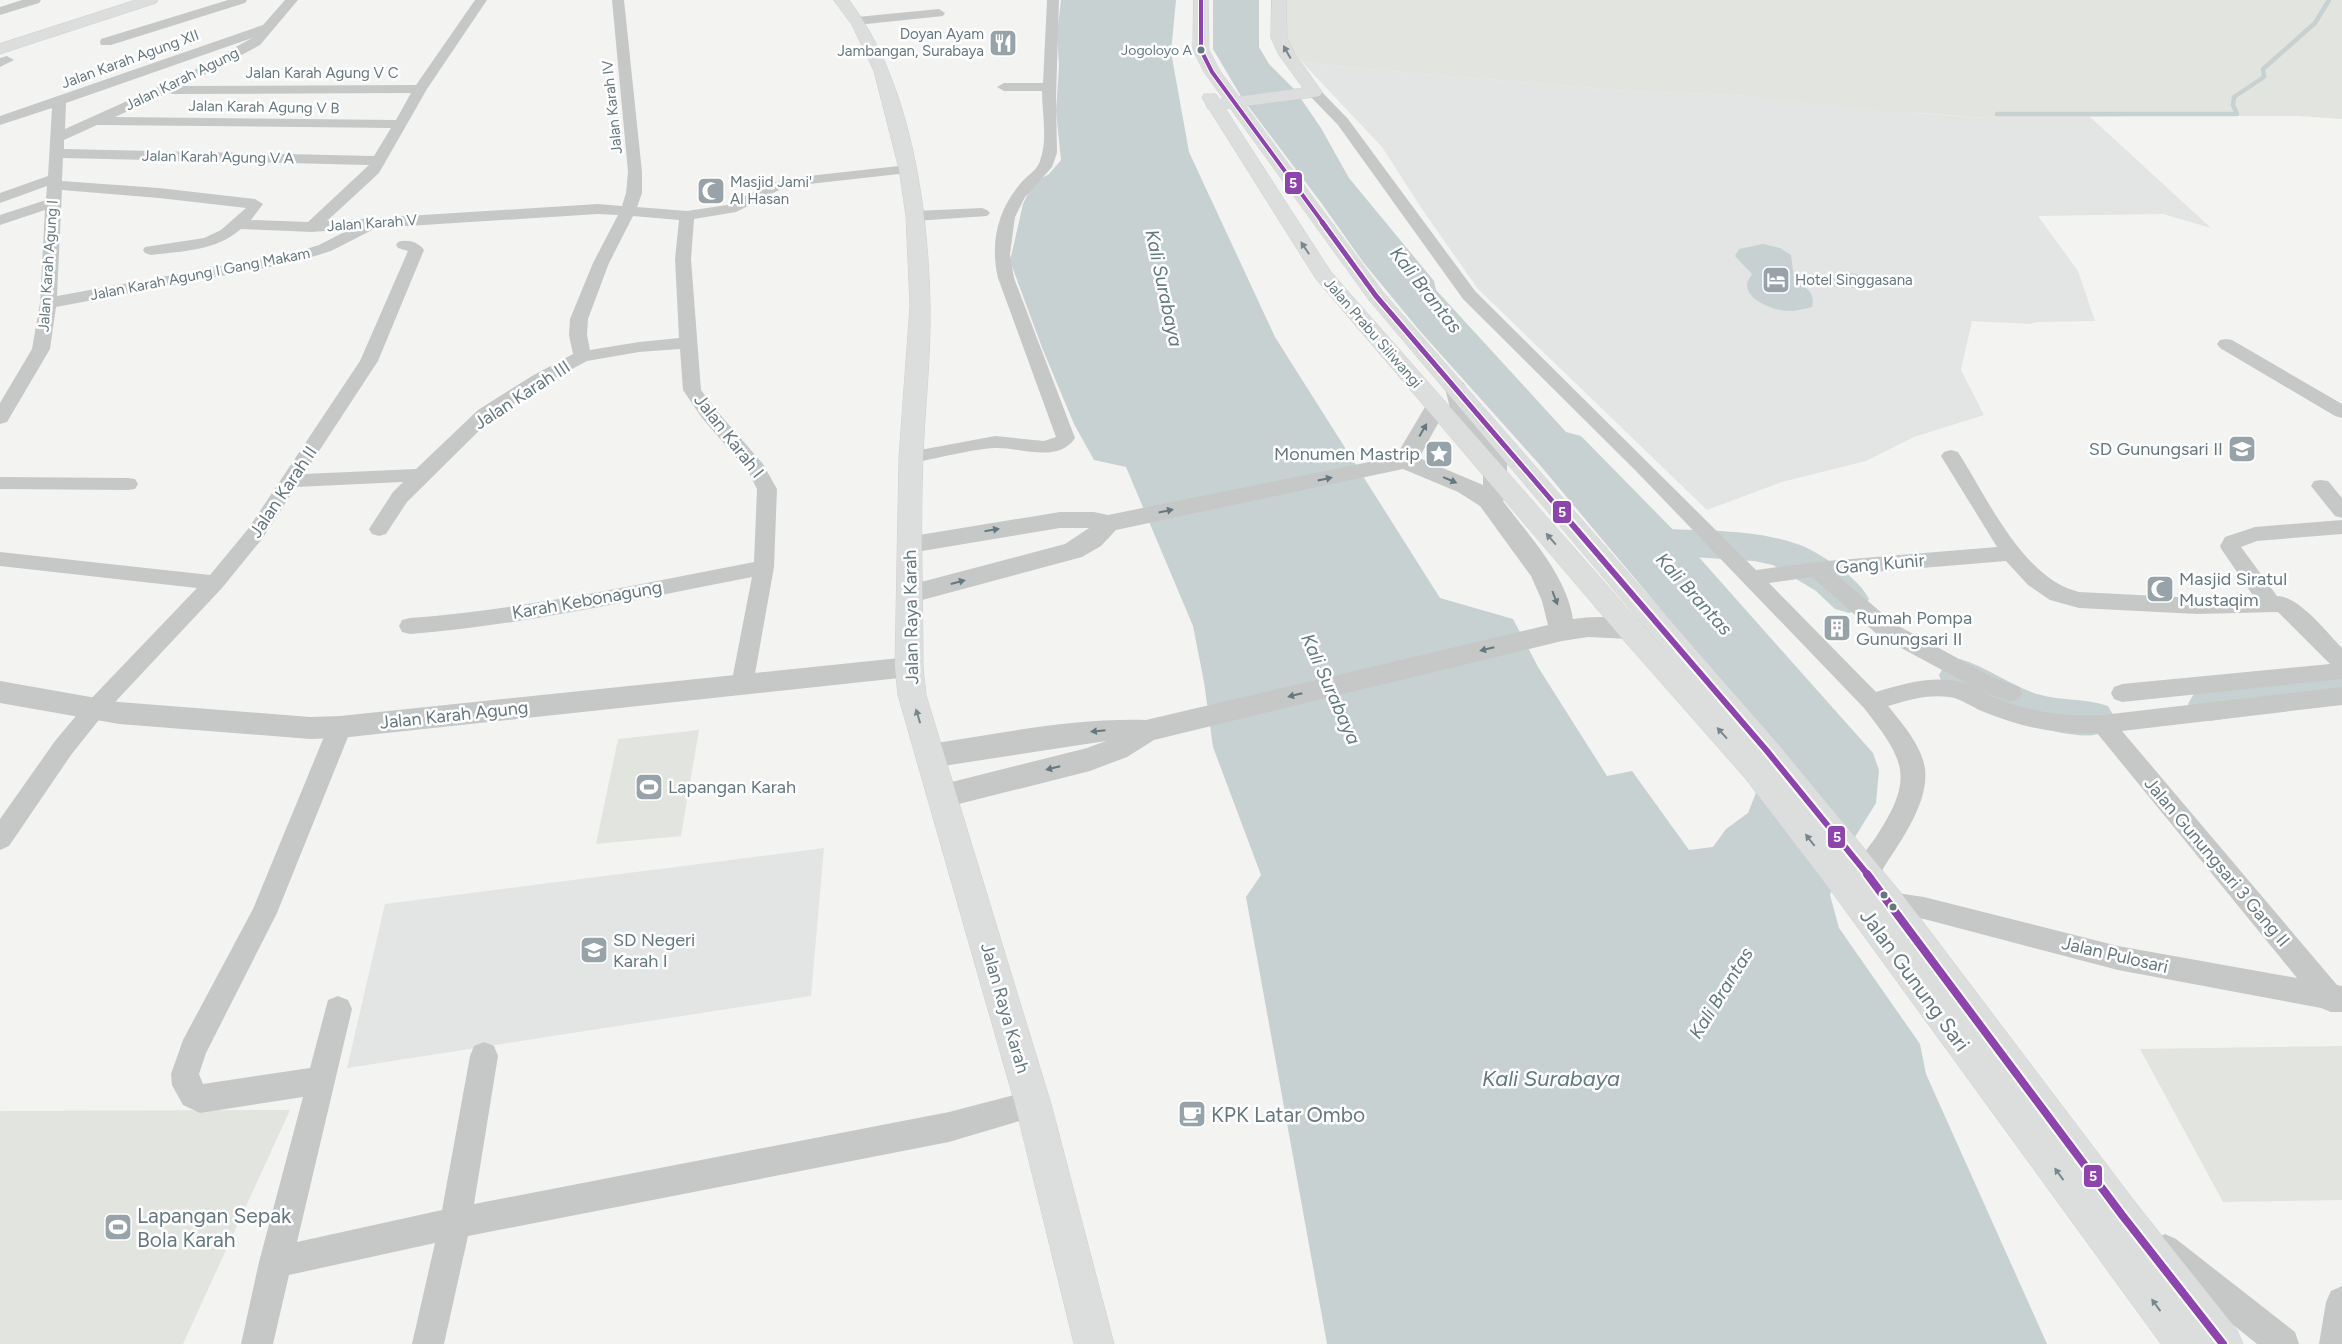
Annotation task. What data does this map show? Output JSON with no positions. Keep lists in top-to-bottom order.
{
  "streets": {
    "main road": ["Jalan Prabu Siliwangi", "Jalan Raya Karah", "Jalan Gunung Sari"],
    "street": [
      "Jalan Karah Agung XII",
      "Jalan Karah Agung V C",
      "Jalan Karah Agung",
      "Jalan Karah Agung V B",
      "Jalan Karah IV",
      "Jalan Karah Agung V A",
      "Jalan Karah V",
      "Jalan Karah Agung I",
      "Jalan Karah Agung I Gang Makam",
      "Jalan Karah III",
      "Jalan Karah I",
      "Jalan Karah II",
      "Gang Kunir",
      "Karah Kebonagung",
      "Jalan Gunungsari 3 Gang II",
      "Jalan Pulosari"
    ]
  },
  "crossings": [
    ["Jalan Karah Agung XII", "Jalan Karah Agung"],
    ["Jalan Karah Agung XII", "Jalan Karah Agung I"],
    ["Jalan Karah Agung V C", "Jalan Karah Agung"],
    ["Jalan Karah Agung V C", "Jalan Karah V"],
    ["Jalan Karah Agung", "Jalan Karah Agung V B"],
    ["Jalan Karah Agung", "Jalan Karah Agung I"],
    ["Jalan Karah Agung", "Jalan Karah I"],
    ["Jalan Karah Agung", "Jalan Karah II"],
    ["Jalan Karah Agung", "Jalan Raya Karah"],
    ["Jalan Karah Agung V B", "Jalan Karah V"],
    ["Jalan Karah IV", "Jalan Karah V"],
    ["Jalan Karah IV", "Jalan Karah III"],
    ["Jalan Karah Agung V A", "Jalan Karah V"],
    ["Jalan Karah Agung V A", "Jalan Karah Agung I"],
    ["Jalan Karah V", "Jalan Karah Agung I Gang Makam"],
    ["Jalan Karah V", "Jalan Karah III"],
    ["Jalan Karah V", "Jalan Karah I"],
    ["Jalan Karah V", "Jalan Raya Karah"],
    ["Jalan Karah Agung I", "Jalan Karah Agung I Gang Makam"],
    ["Jalan Prabu Siliwangi", "Jalan Gunung Sari"],
    ["Jalan Karah I", "Karah Kebonagung"],
    ["Jalan Gunungsari 3 Gang II", "Jalan Pulosari"],
    ["Jalan Pulosari", "Jalan Gunung Sari"]
  ],
  "water": ["Kali Surabaya", "Kali Brantas"],
  "places": {
    "restaurant": ["Doyan Ayam Jambangan, Surabaya"],
    "other": ["Jogoloyo A"],
    "mosque": ["Masjid Jami' Al Hasan", "Masjid Siratul Mustaqim"],
    "hotel": ["Hotel Singgasana"],
    "school or university": ["SD Gunungsari II", "SD Negeri Karah I"],
    "place": ["Monumen Mastrip"],
    "building": ["Rumah Pompa Gunungsari II"],
    "sports": ["Lapangan Karah", "Lapangan Sepak Bola Karah"],
    "cafe": ["KPK Latar Ombo"]
  },
  "lines": ["transit line 5"]
}
